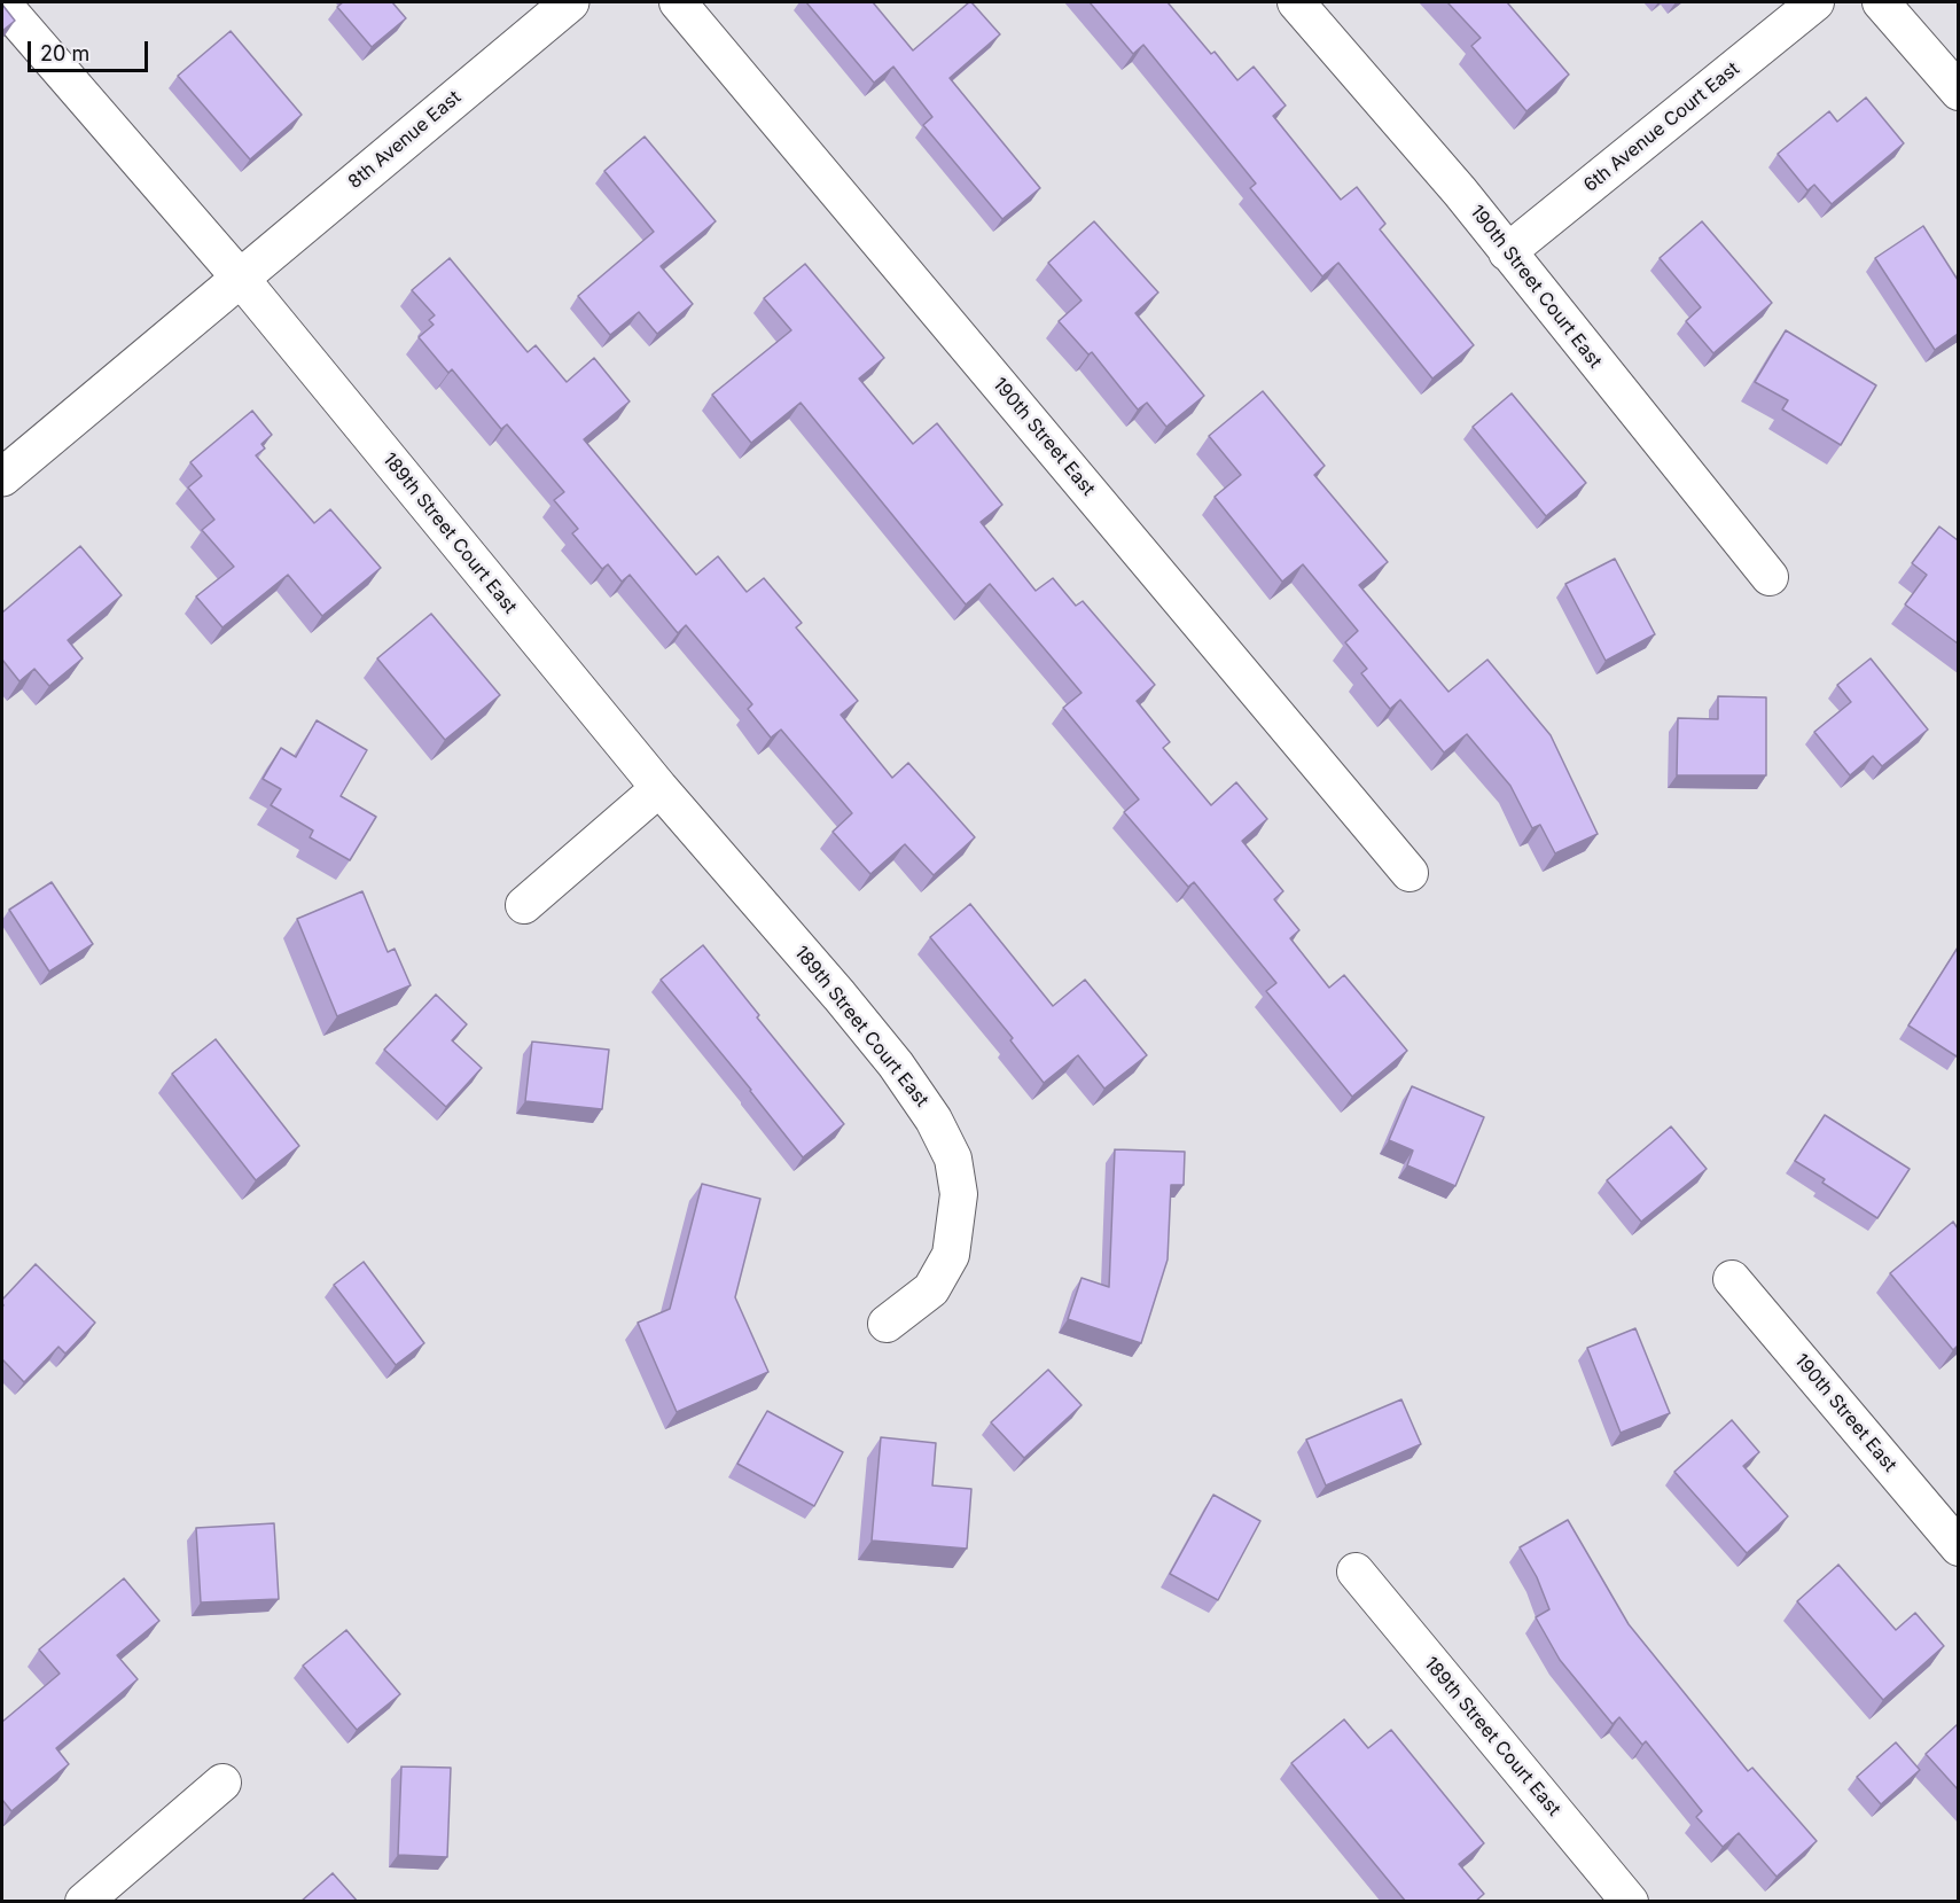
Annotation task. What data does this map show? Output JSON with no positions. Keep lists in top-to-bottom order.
{
  "streets": {
    "street": [
      "6th Avenue Court East",
      "8th Avenue East",
      "190th Street Court East",
      "190th Street East",
      "189th Street Court East"
    ]
  },
  "crossings": [
    ["6th Avenue Court East", "190th Street Court East"],
    ["8th Avenue East", "189th Street Court East"]
  ],
  "scale_bar": "20 m"
}
